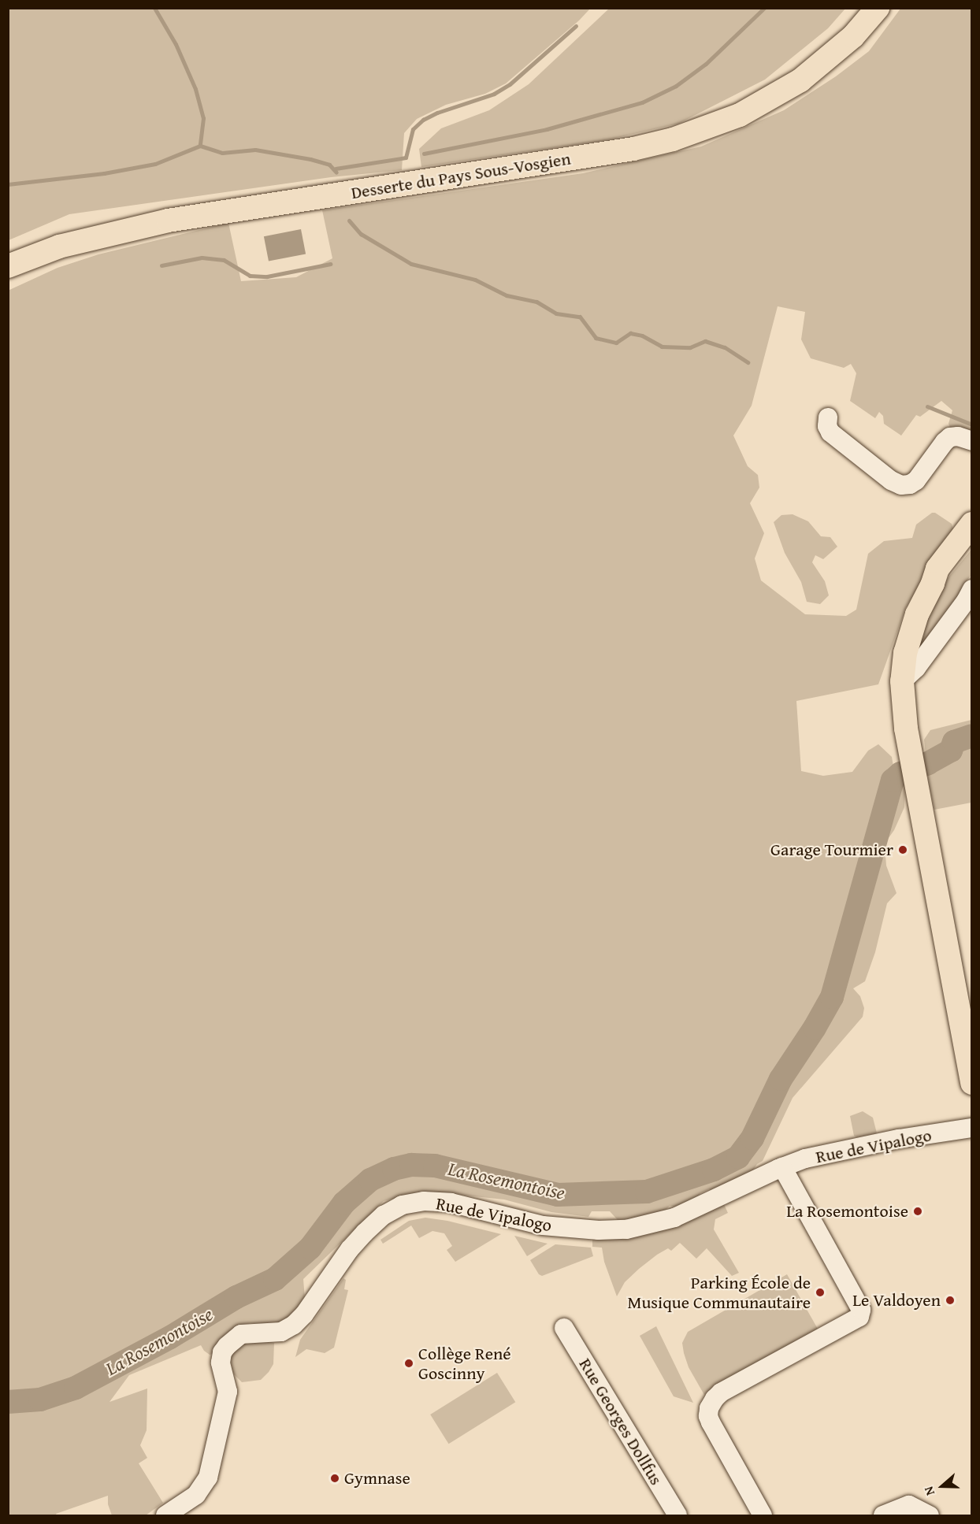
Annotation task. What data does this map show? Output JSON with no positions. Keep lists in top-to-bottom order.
{
  "streets": {
    "main road": ["Desserte du Pays Sous-Vosgien"],
    "street": ["Rue de Vipalogo", "Rue Georges Dollfus"]
  },
  "water": ["La Rosemontoise"],
  "places": [
    "Garage Tourmier",
    "La Rosemontoise",
    "Parking École de Musique Communautaire",
    "Le Valdoyen",
    "Collège René Goscinny",
    "Gymnase"
  ],
  "north": "left"
}
